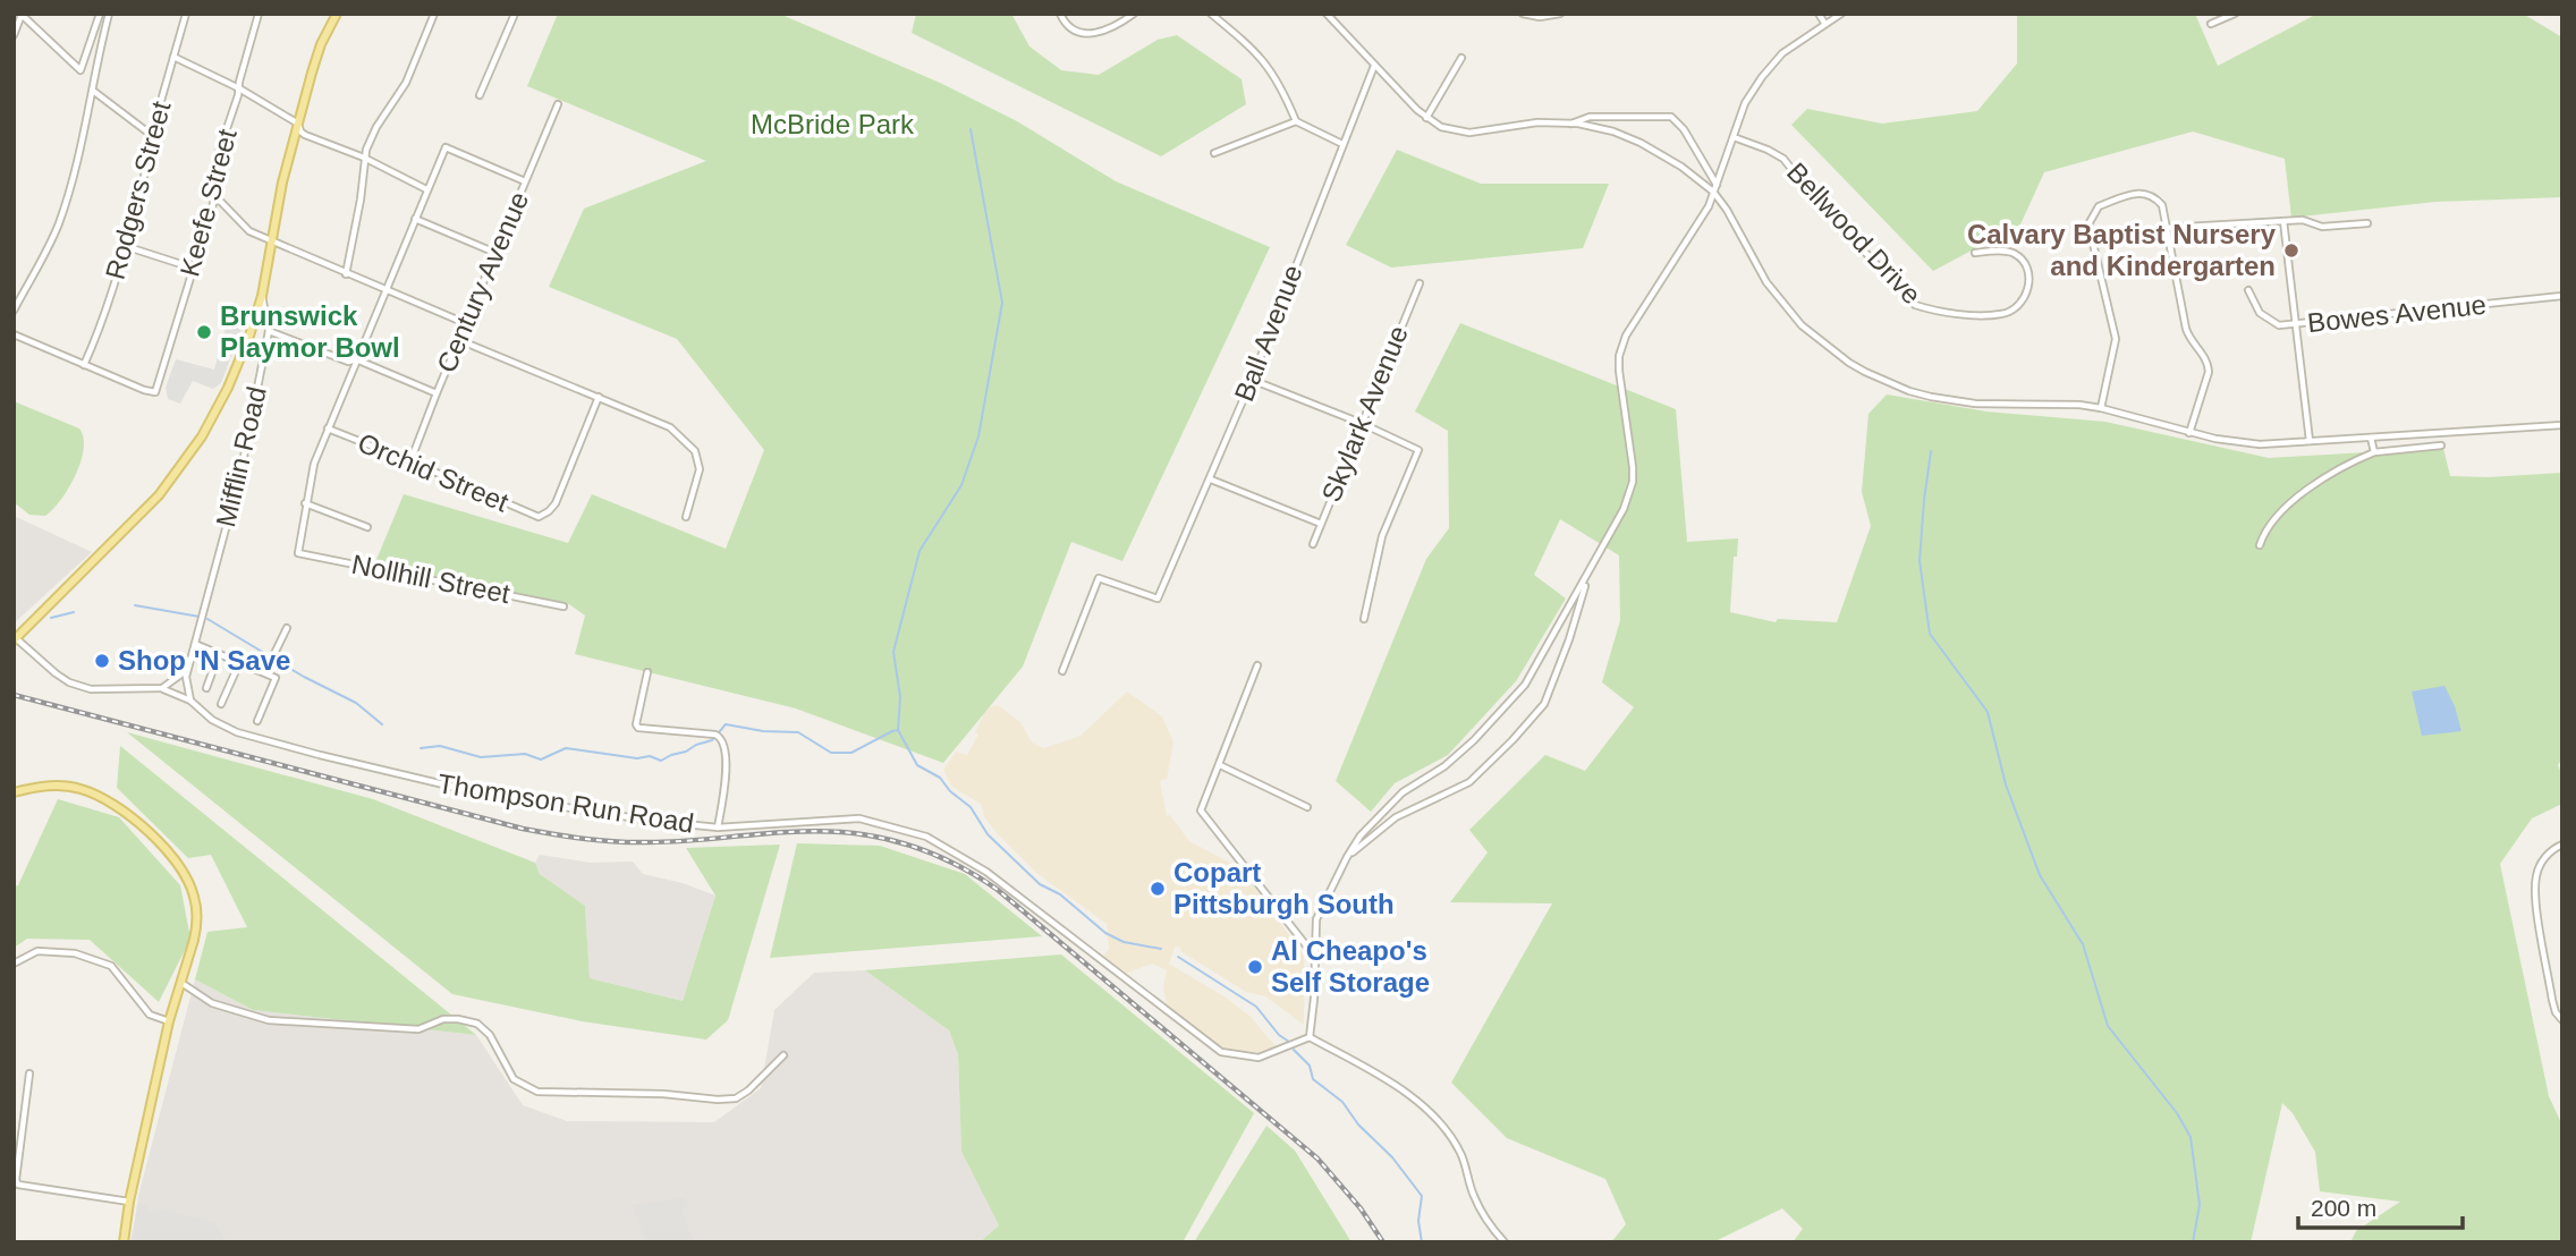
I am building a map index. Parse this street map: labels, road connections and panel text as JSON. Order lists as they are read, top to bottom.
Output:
{
  "streets": {
    "main road": ["Mifflin Road"],
    "street": [
      "Rodgers Street",
      "Keefe Street",
      "Bellwood Drive",
      "Century Avenue",
      "Bowes Avenue",
      "Ball Avenue",
      "Skylark Avenue",
      "Orchid Street",
      "Nollhill Street",
      "Thompson Run Road"
    ]
  },
  "crossings": [
    ["Rodgers Street", "Keefe Street"],
    ["Century Avenue", "Orchid Street"]
  ],
  "parks": ["McBride Park"],
  "places": [
    "Calvary Baptist Nursery and Kindergarten",
    "Brunswick Playmor Bowl",
    "Shop 'N Save",
    "Copart Pittsburgh South",
    "Al Cheapo's Self Storage"
  ],
  "scale_bar": "200 m"
}
